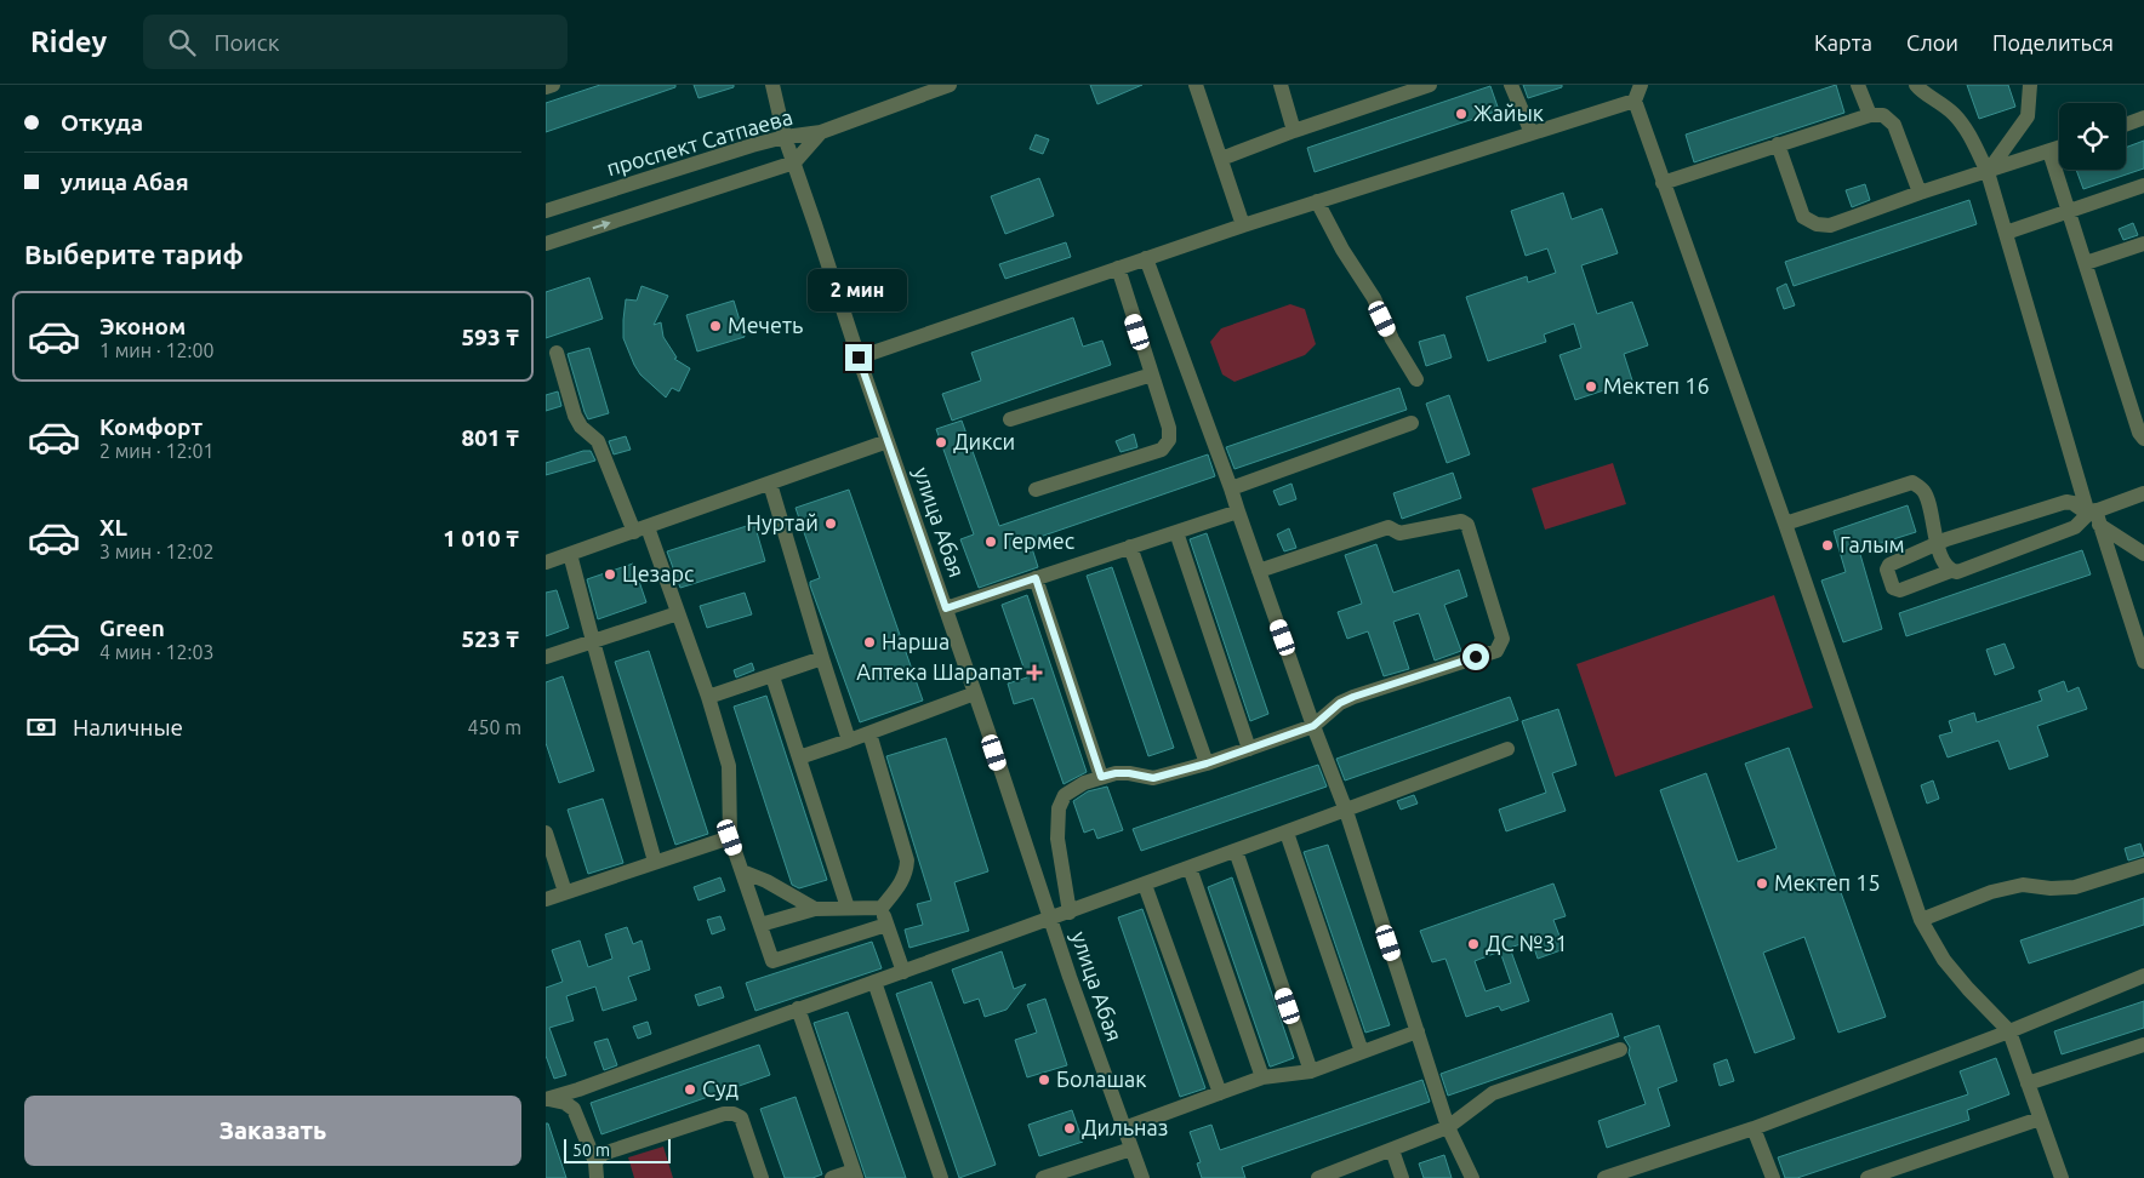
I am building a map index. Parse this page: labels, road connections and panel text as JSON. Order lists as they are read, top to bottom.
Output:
{
  "streets": {
    "street": ["проспект Сатпаева", "улица Абая"]
  },
  "crossings": [
    ["проспект Сатпаева", "улица Абая"]
  ],
  "places": {
    "other": [
      "Жайык",
      "Мечеть",
      "Мектеп 16",
      "Дикси",
      "Нуртай",
      "Гермес",
      "Галым",
      "Цезарс",
      "Нарша",
      "Мектеп 15",
      "ДС №31",
      "Болашак",
      "Суд",
      "Дильназ"
    ],
    "health": ["Аптека Шарапат"]
  },
  "scale_bar": "50 m",
  "page": {
    "header": "Ridey",
    "search": "Поиск",
    "nav": ["Карта", "Слои", "Поделиться"],
    "banner": ["Откуда", "улица Абая"],
    "heading": "Выберите тариф",
    "bubble": "2 мин",
    "list": [
      {
        "name": "Эконом",
        "note": "1 мин · 12:00",
        "value": "593 ₸"
      },
      {
        "name": "Комфорт",
        "note": "2 мин · 12:01",
        "value": "801 ₸"
      },
      {
        "name": "XL",
        "note": "3 мин · 12:02",
        "value": "1 010 ₸"
      },
      {
        "name": "Green",
        "note": "4 мин · 12:03",
        "value": "523 ₸"
      }
    ],
    "pay": ["Наличные", "450 m"],
    "buttons": "Заказать",
    "scale": "50 m"
  }
}
